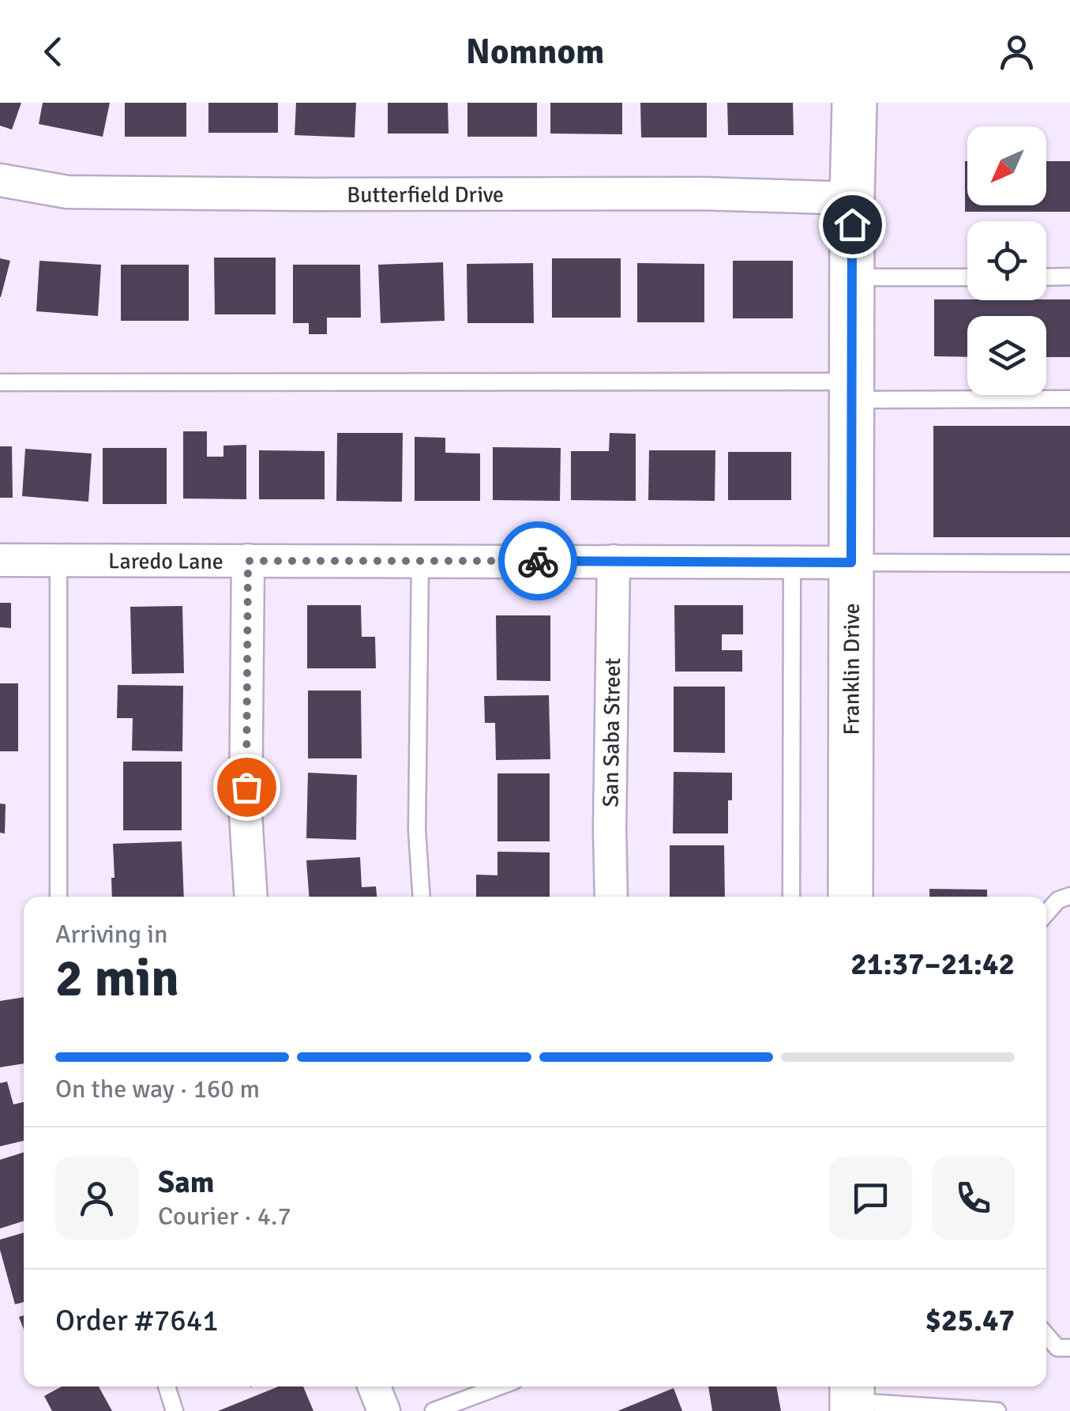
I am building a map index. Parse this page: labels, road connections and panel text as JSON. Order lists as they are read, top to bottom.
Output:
{
  "streets": {
    "street": [
      "Butterfield Drive",
      "Laredo Lane",
      "Franklin Drive",
      "San Saba Street"
    ]
  },
  "crossings": [
    ["Butterfield Drive", "Franklin Drive"],
    ["Laredo Lane", "Franklin Drive"],
    ["Laredo Lane", "San Saba Street"]
  ],
  "north": "bottom left",
  "page": {
    "header": "Nomnom",
    "heading": ["2 min", "Arriving in", "21:37–21:42"],
    "panel": [
      "Sam",
      "Courier · 4.7",
      "Order #7641",
      "$25.47"
    ],
    "bar": "On the way · 160 m"
  }
}
